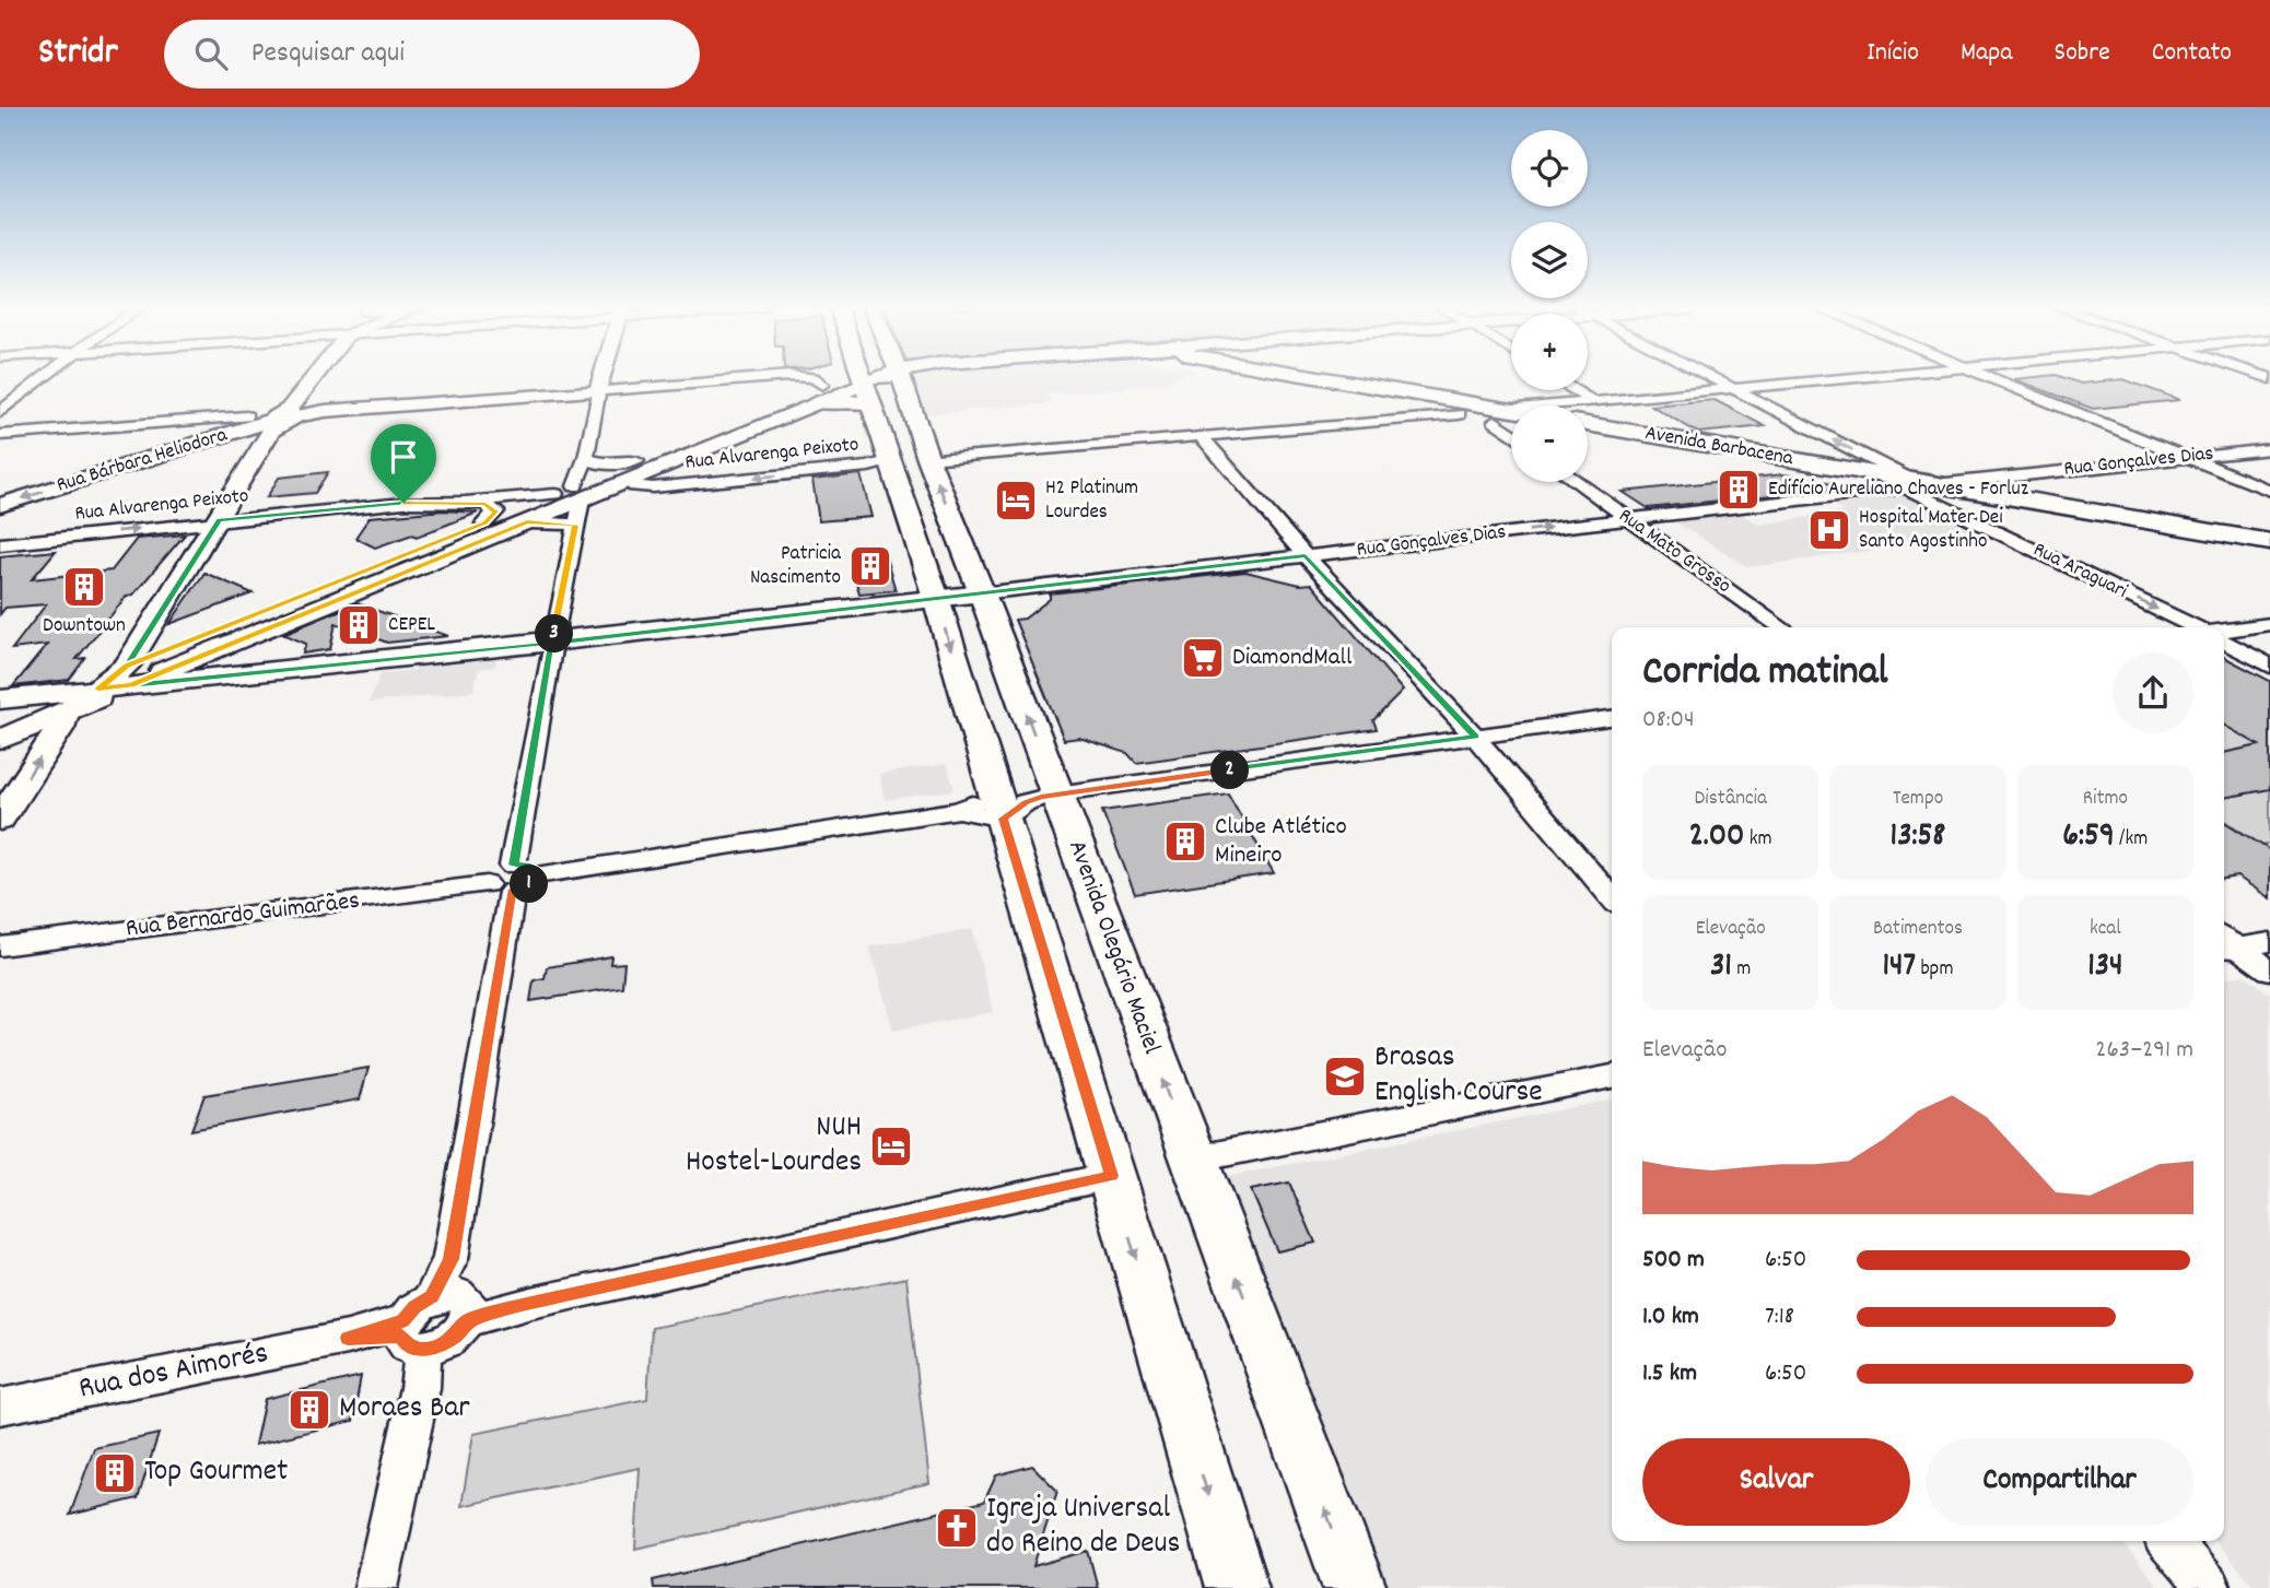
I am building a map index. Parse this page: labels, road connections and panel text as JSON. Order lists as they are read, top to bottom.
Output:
{
  "streets": {
    "main road": ["Avenida Barbacena", "Avenida Olegário Maciel"],
    "street": [
      "Rua Alvarenga Peixoto",
      "Rua Bárbara Heliodora",
      "Rua Gonçalves Dias",
      "Rua Mato Grosso",
      "Rua Araguari",
      "Rua Bernardo Guimarães",
      "Rua dos Aimorés"
    ]
  },
  "crossings": [
    ["Avenida Barbacena", "Rua Gonçalves Dias"],
    ["Avenida Barbacena", "Rua Araguari"],
    ["Rua Gonçalves Dias", "Rua Mato Grosso"],
    ["Rua Gonçalves Dias", "Rua Araguari"],
    ["Rua Gonçalves Dias", "Avenida Olegário Maciel"]
  ],
  "places": {
    "building": [
      "Edifício Aureliano Chaves - Forluz",
      "Patricia Nascimento",
      "Downtown",
      "CEPEL",
      "Clube Atlético Mineiro",
      "Moraes Bar",
      "Top Gourmet"
    ],
    "hotel": ["H2 Platinum Lourdes", "NUH Hostel-Lourdes"],
    "hospital": ["Hospital Mater Dei Santo Agostinho"],
    "supermarket": ["DiamondMall"],
    "school or university": ["Brasas English Course"],
    "church": ["Igreja Universal do Reino de Deus"]
  },
  "page": {
    "header": "Stridr",
    "search": "Pesquisar aqui",
    "nav": [
      "Início",
      "Mapa",
      "Sobre",
      "Contato"
    ],
    "map_buttons": ["+", "−"],
    "pins": ["3", "2", "1"],
    "heading": ["Corrida matinal", "08:04"],
    "stats": [
      ["Distância", "2.00 km"],
      ["Tempo", "13:58"],
      ["Ritmo", "6:59 /km"],
      ["Elevação", "31 m"],
      ["Batimentos", "147 bpm"],
      ["kcal", "134"]
    ],
    "chart": ["Elevação", "263–291 m"],
    "list": [
      {
        "name": "500 m",
        "note": "6:50"
      },
      {
        "name": "1.0 km",
        "note": "7:18"
      },
      {
        "name": "1.5 km",
        "note": "6:50"
      }
    ],
    "buttons": ["Salvar", "Compartilhar"]
  }
}
